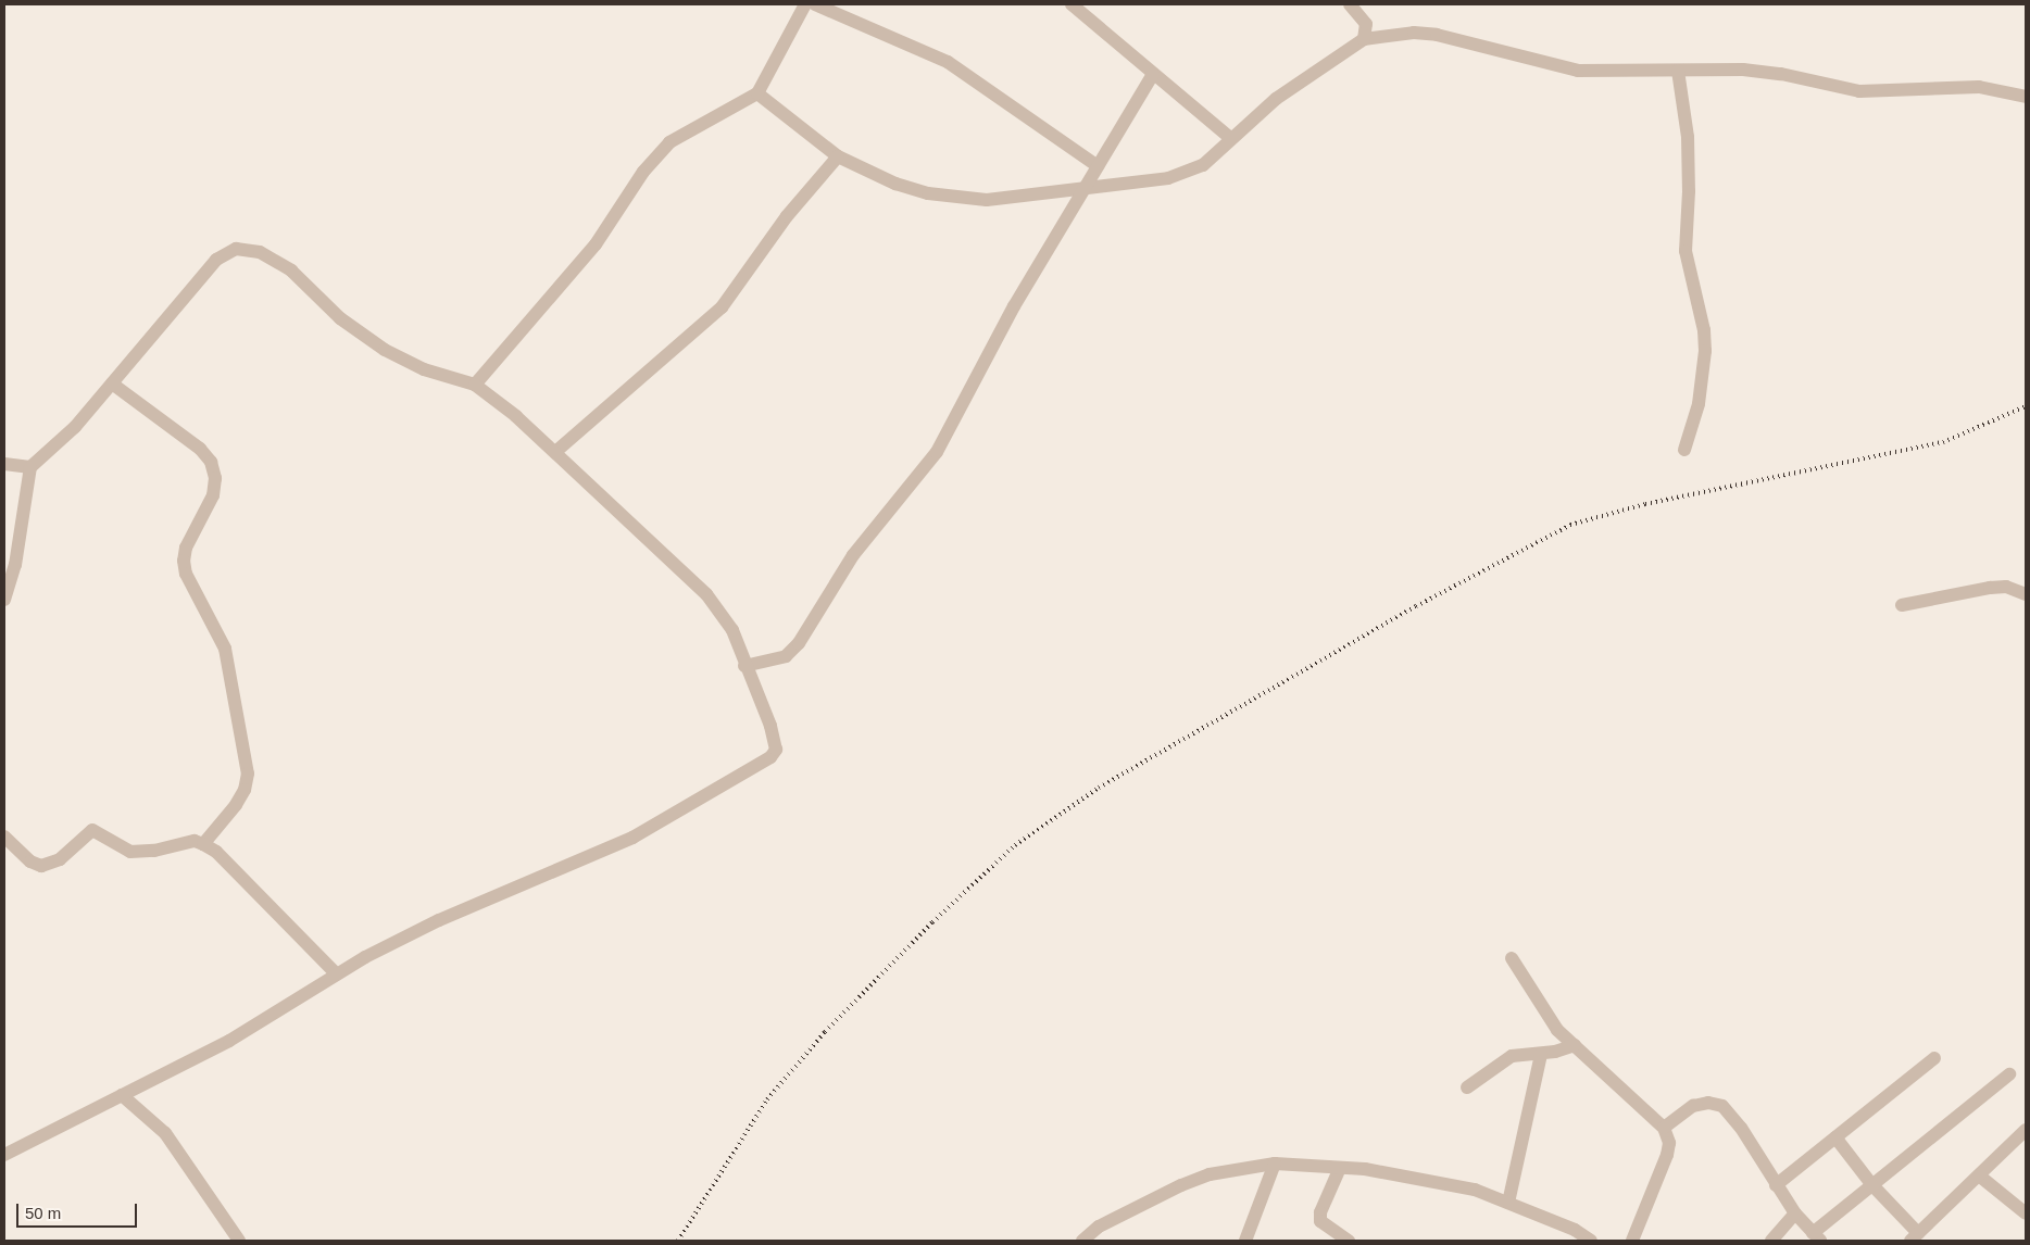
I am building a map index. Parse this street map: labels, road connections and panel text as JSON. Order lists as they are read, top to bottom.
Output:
{
  "scale_bar": "50 m"
}
